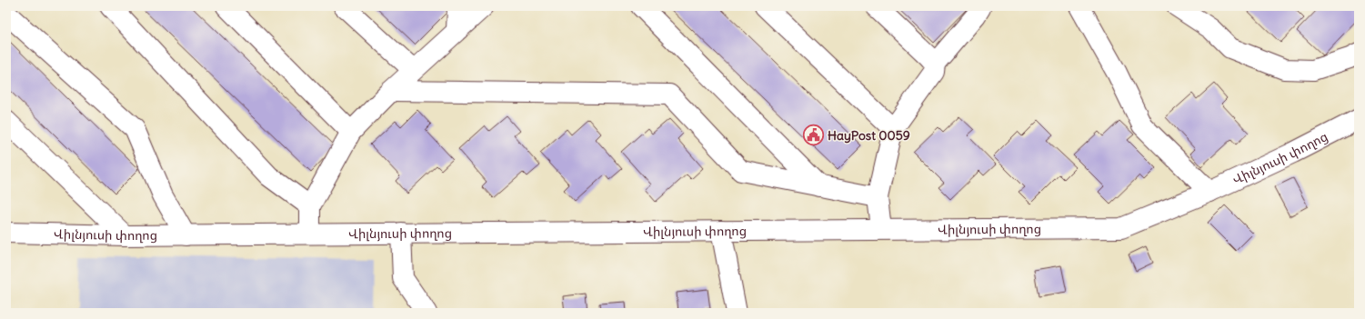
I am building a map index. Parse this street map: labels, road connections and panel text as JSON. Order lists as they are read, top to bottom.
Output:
{
  "streets": {
    "street": ["Վիլնյուսի փողոց"]
  },
  "places": {
    "public building": ["HayPost 0059"]
  }
}
